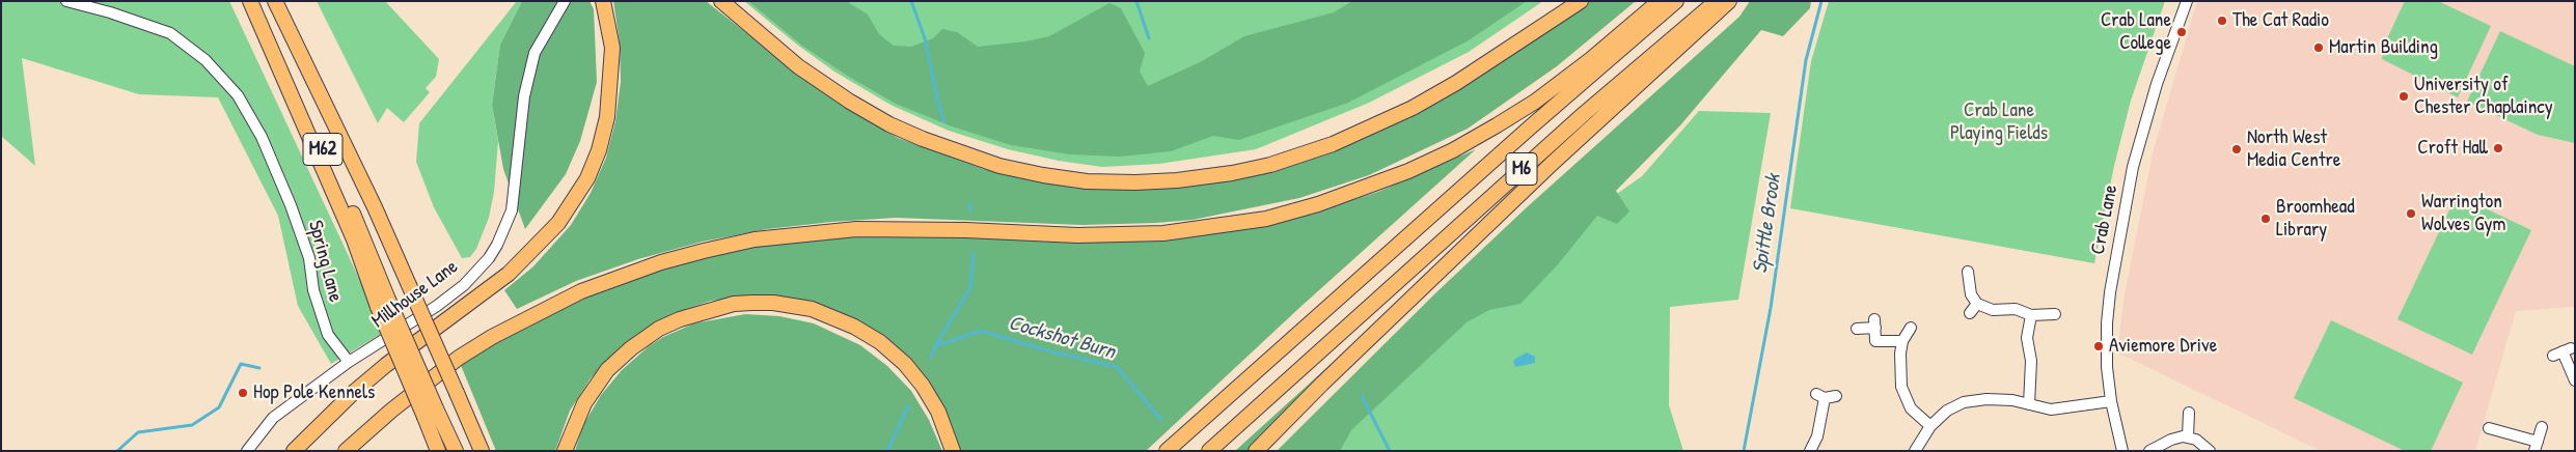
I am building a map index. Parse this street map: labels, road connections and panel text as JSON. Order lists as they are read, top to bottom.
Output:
{
  "streets": {
    "highway": ["M62", "M6"],
    "street": ["Crab Lane", "Spring Lane", "Millhouse Lane"]
  },
  "crossings": [
    ["Spring Lane", "Millhouse Lane"]
  ],
  "water": ["Spittle Brook", "Cockshot Burn"],
  "parks": ["Crab Lane Playing Fields"],
  "places": [
    "The Cat Radio",
    "Crab Lane College",
    "Martin Building",
    "University of Chester Chaplaincy",
    "Croft Hall",
    "North West Media Centre",
    "Warrington Wolves Gym",
    "Broomhead Library",
    "Aviemore Drive",
    "Hop Pole Kennels"
  ]
}
